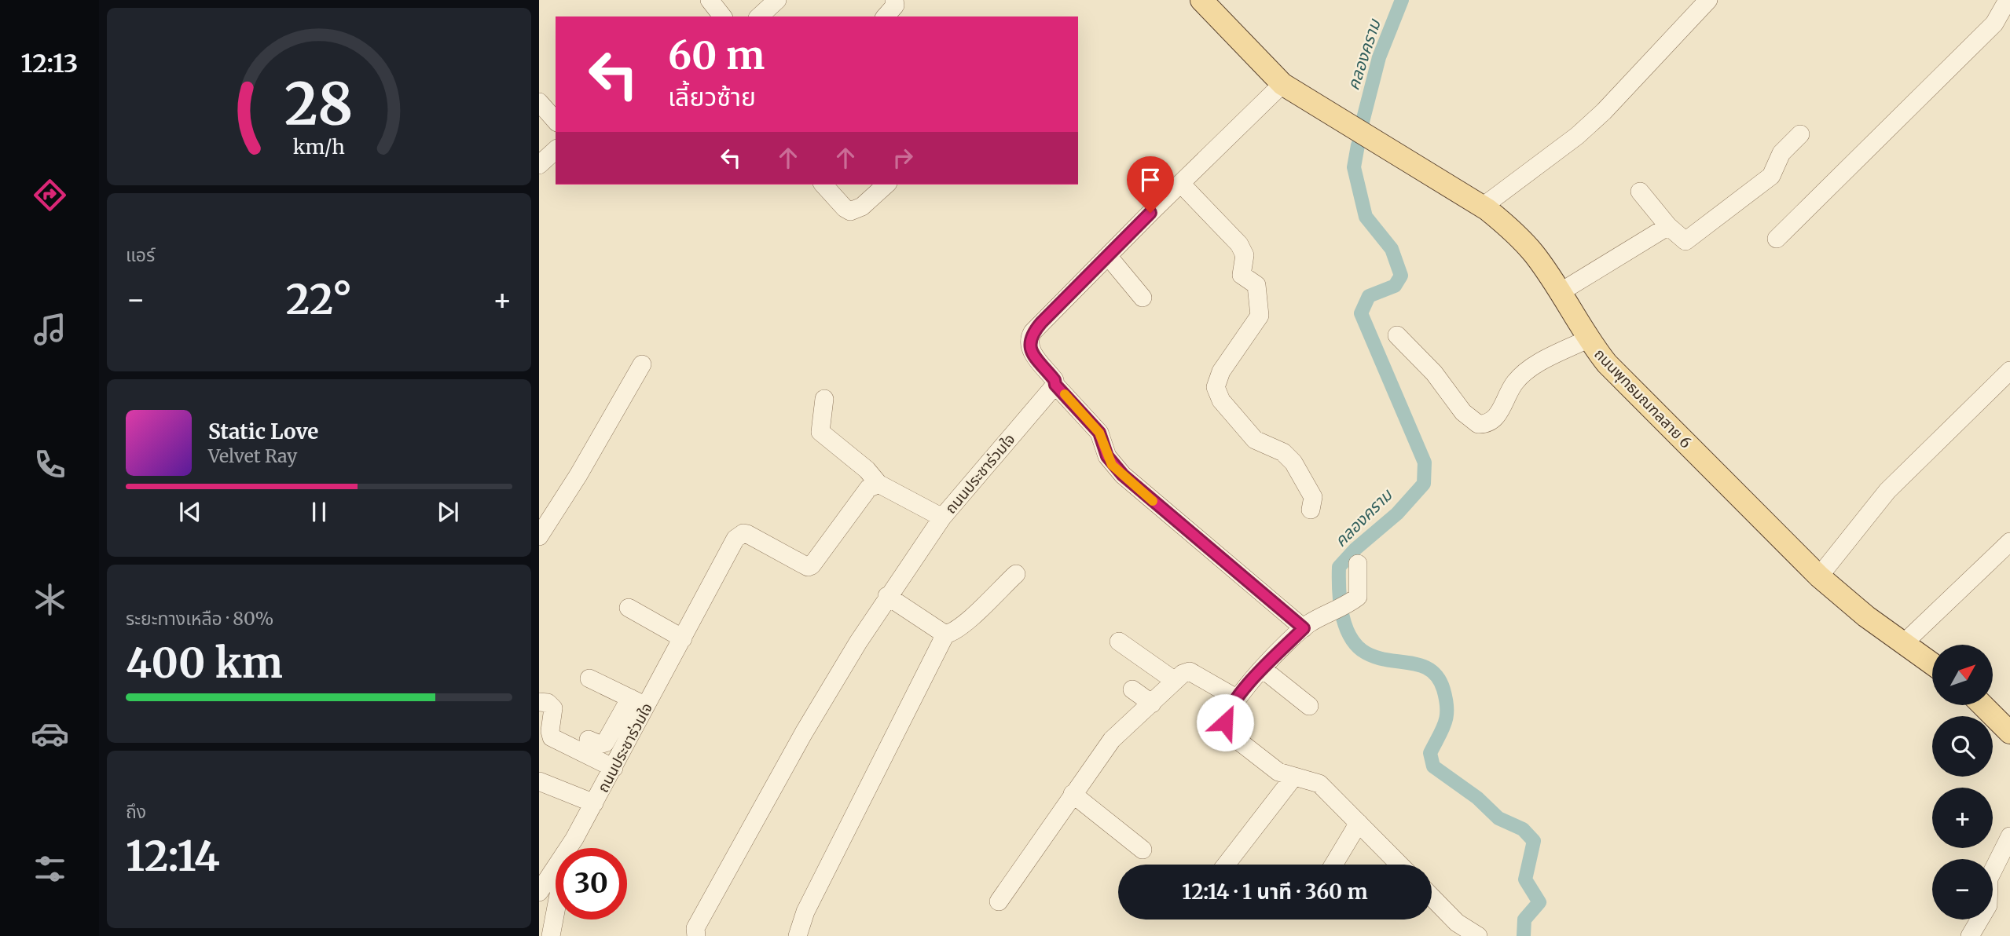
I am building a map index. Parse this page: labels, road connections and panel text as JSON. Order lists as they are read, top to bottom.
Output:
{
  "streets": {
    "main road": ["ถนนพุทธมณฑลสาย 6"],
    "street": ["ถนนประชาร่วมใจ"]
  },
  "water": ["คลองคราม"],
  "north": "top right",
  "page": {
    "tabs": "12:13",
    "turn": ["60 m", "เลี้ยวซ้าย"],
    "tile": [
      "แอร์",
      ["ระยะทางเหลือ · 80%", "400 km"],
      ["ถึง", "12:14"]
    ],
    "heat": ["−", "22°", "+"],
    "song": ["Static Love", "Velvet Ray"],
    "map_buttons": ["+", "−"],
    "limit": "30",
    "trip": "12:14 · 1 นาที · 360 m",
    "gauge": ["28", "km/h"]
  }
}
